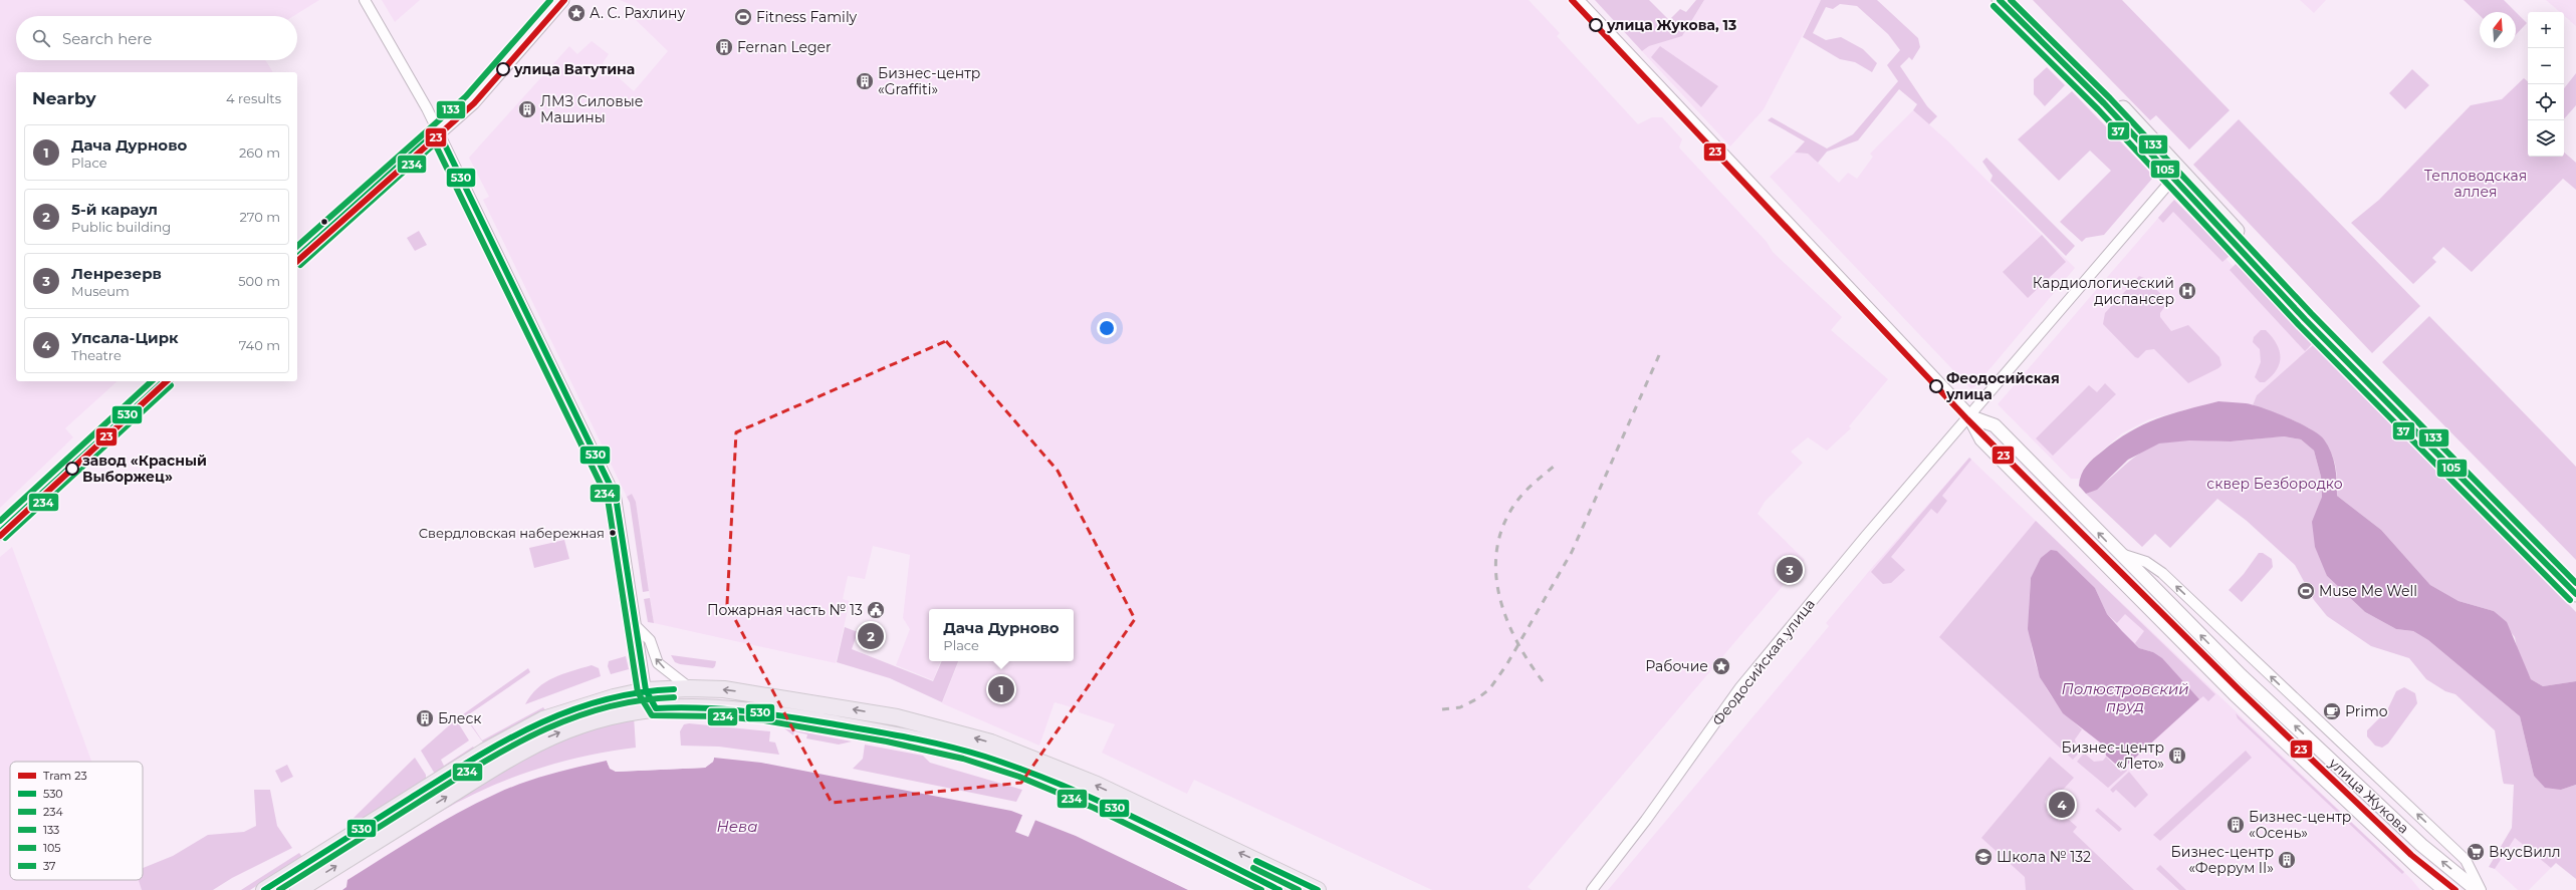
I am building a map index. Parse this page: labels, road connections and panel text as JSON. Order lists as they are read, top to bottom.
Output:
{
  "streets": {
    "street": ["Феодосийская улица", "улица Жукова"]
  },
  "crossings": [
    ["Феодосийская улица", "улица Жукова"]
  ],
  "water": ["Полюстровский пруд", "Нева"],
  "parks": ["Тепловодская аллея", "сквер Безбородко"],
  "places": {
    "place": ["А. С. Рахлину", "Рабочие"],
    "sports": ["Fitness Family", "Muse Me Well"],
    "other": [
      "улица Жукова, 13",
      "улица Ватутина",
      "Феодосийская улица",
      "завод «Красный Выборжец»",
      "Свердловская набережная"
    ],
    "building": [
      "Fernan Leger",
      "Бизнес-центр «Graffiti»",
      "ЛМЗ Силовые Машины",
      "Блеск",
      "Бизнес-центр «Лето»",
      "Бизнес-центр «Осень»",
      "Бизнес-центр «Феррум II»"
    ],
    "hospital": ["Кардиологический диспансер"],
    "public building": ["Пожарная часть № 13"],
    "cafe": ["Primo"],
    "supermarket": ["ВкусВилл"],
    "school or university": ["Школа № 132"]
  },
  "lines": [
    "tram line 23",
    "transit line 133",
    "transit line 105",
    "transit line 37",
    "transit line 530",
    "transit line 234"
  ],
  "legend": [
    "Tram 23",
    "530",
    "234",
    "133",
    "105",
    "37"
  ],
  "north": "top",
  "page": {
    "map_buttons": ["+", "−"],
    "search": "Search here",
    "heading": ["Nearby", "4 results"],
    "list": [
      {
        "mark": "1",
        "name": "Дача Дурново",
        "note": "Place",
        "value": "260 m"
      },
      {
        "mark": "2",
        "name": "5-й караул",
        "note": "Public building",
        "value": "270 m"
      },
      {
        "mark": "3",
        "name": "Ленрезерв",
        "note": "Museum",
        "value": "500 m"
      },
      {
        "mark": "4",
        "name": "Упсала-Цирк",
        "note": "Theatre",
        "value": "740 m"
      }
    ],
    "pins": [
      "3",
      "2",
      "1",
      "4"
    ],
    "popup": ["Дача Дурново", "Place"]
  }
}
